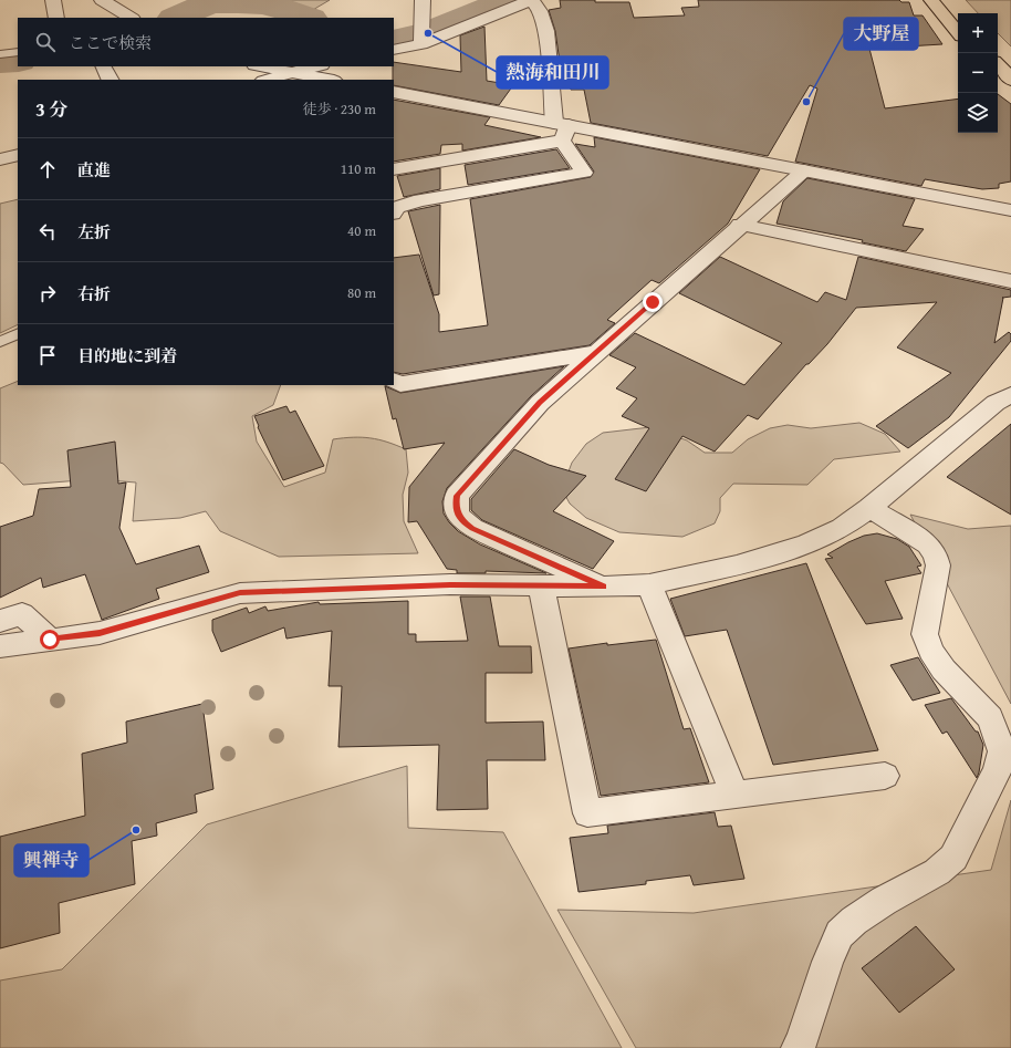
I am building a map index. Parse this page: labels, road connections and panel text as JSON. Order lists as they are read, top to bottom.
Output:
{
  "places": ["熱海和田川", "大野屋", "興禅寺"],
  "page": {
    "map_buttons": ["+", "−"],
    "search": "ここで検索",
    "heading": ["3 分", "徒歩 · 230 m"],
    "list": [
      ["直進", "110 m"],
      ["左折", "40 m"],
      ["右折", "80 m"],
      "目的地に到着"
    ]
  }
}
